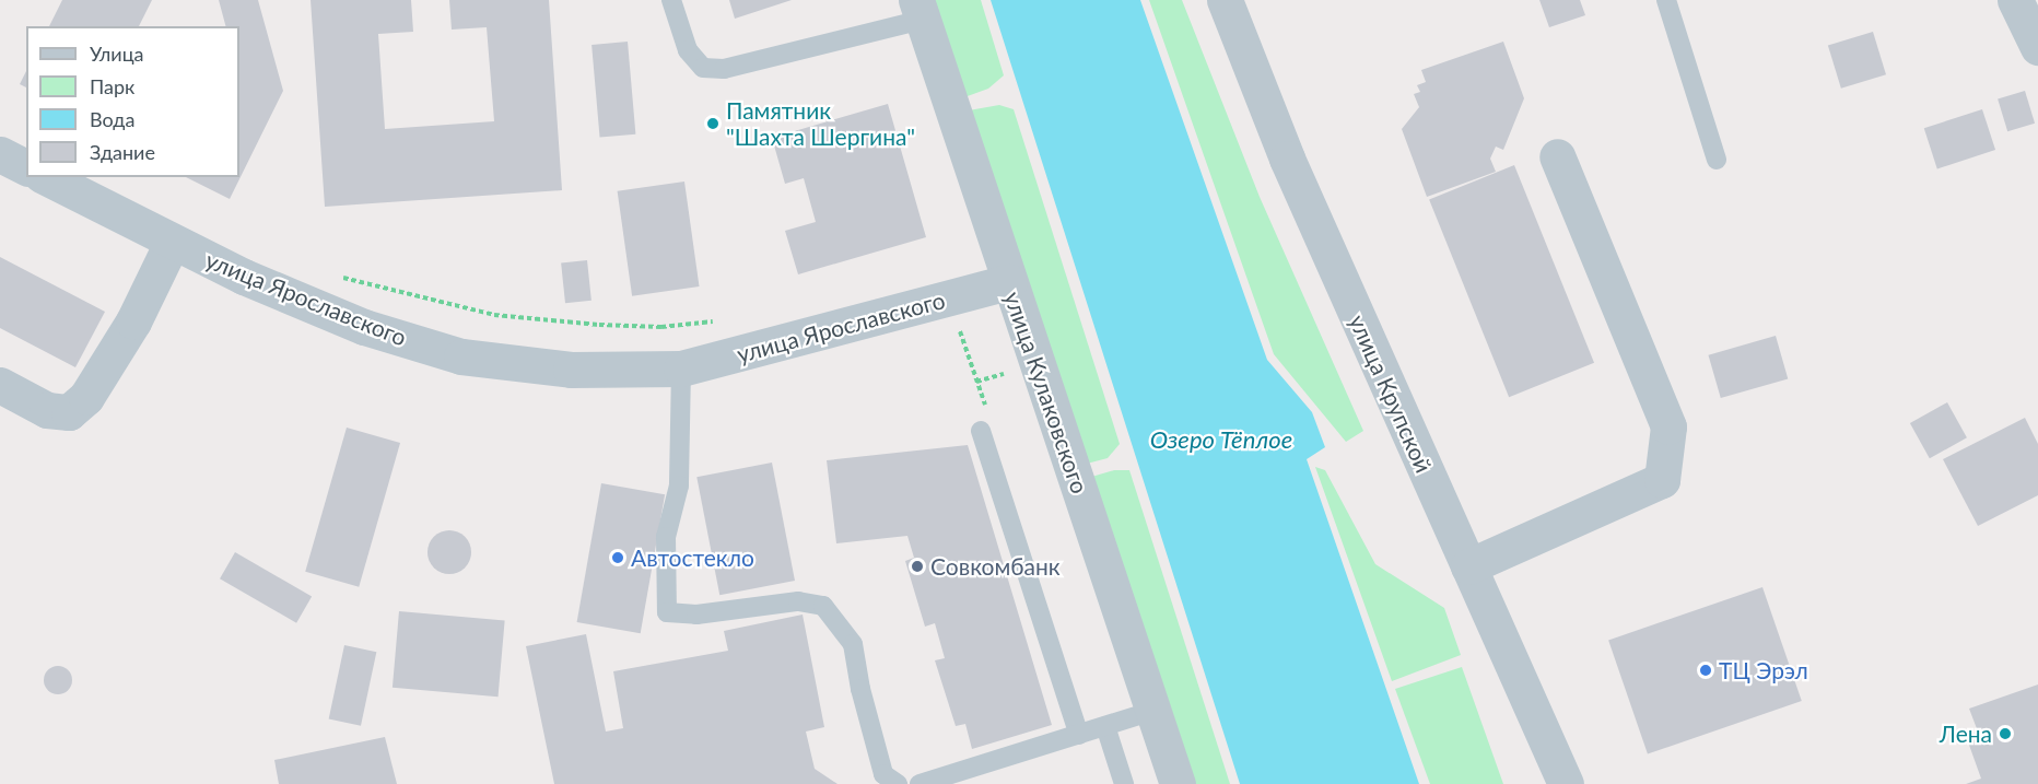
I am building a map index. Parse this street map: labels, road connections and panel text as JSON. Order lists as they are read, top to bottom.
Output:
{
  "streets": {
    "street": ["улица Ярославского", "улица Кулаковского", "улица Крупской"]
  },
  "crossings": [
    ["улица Ярославского", "улица Кулаковского"]
  ],
  "water": ["Озеро Тёплое"],
  "places": [
    "Памятник \"Шахта Шергина\"",
    "Автостекло",
    "Совкомбанк",
    "ТЦ Эрэл",
    "Лена"
  ],
  "legend": [
    "Улица",
    "Парк",
    "Вода",
    "Здание"
  ]
}
